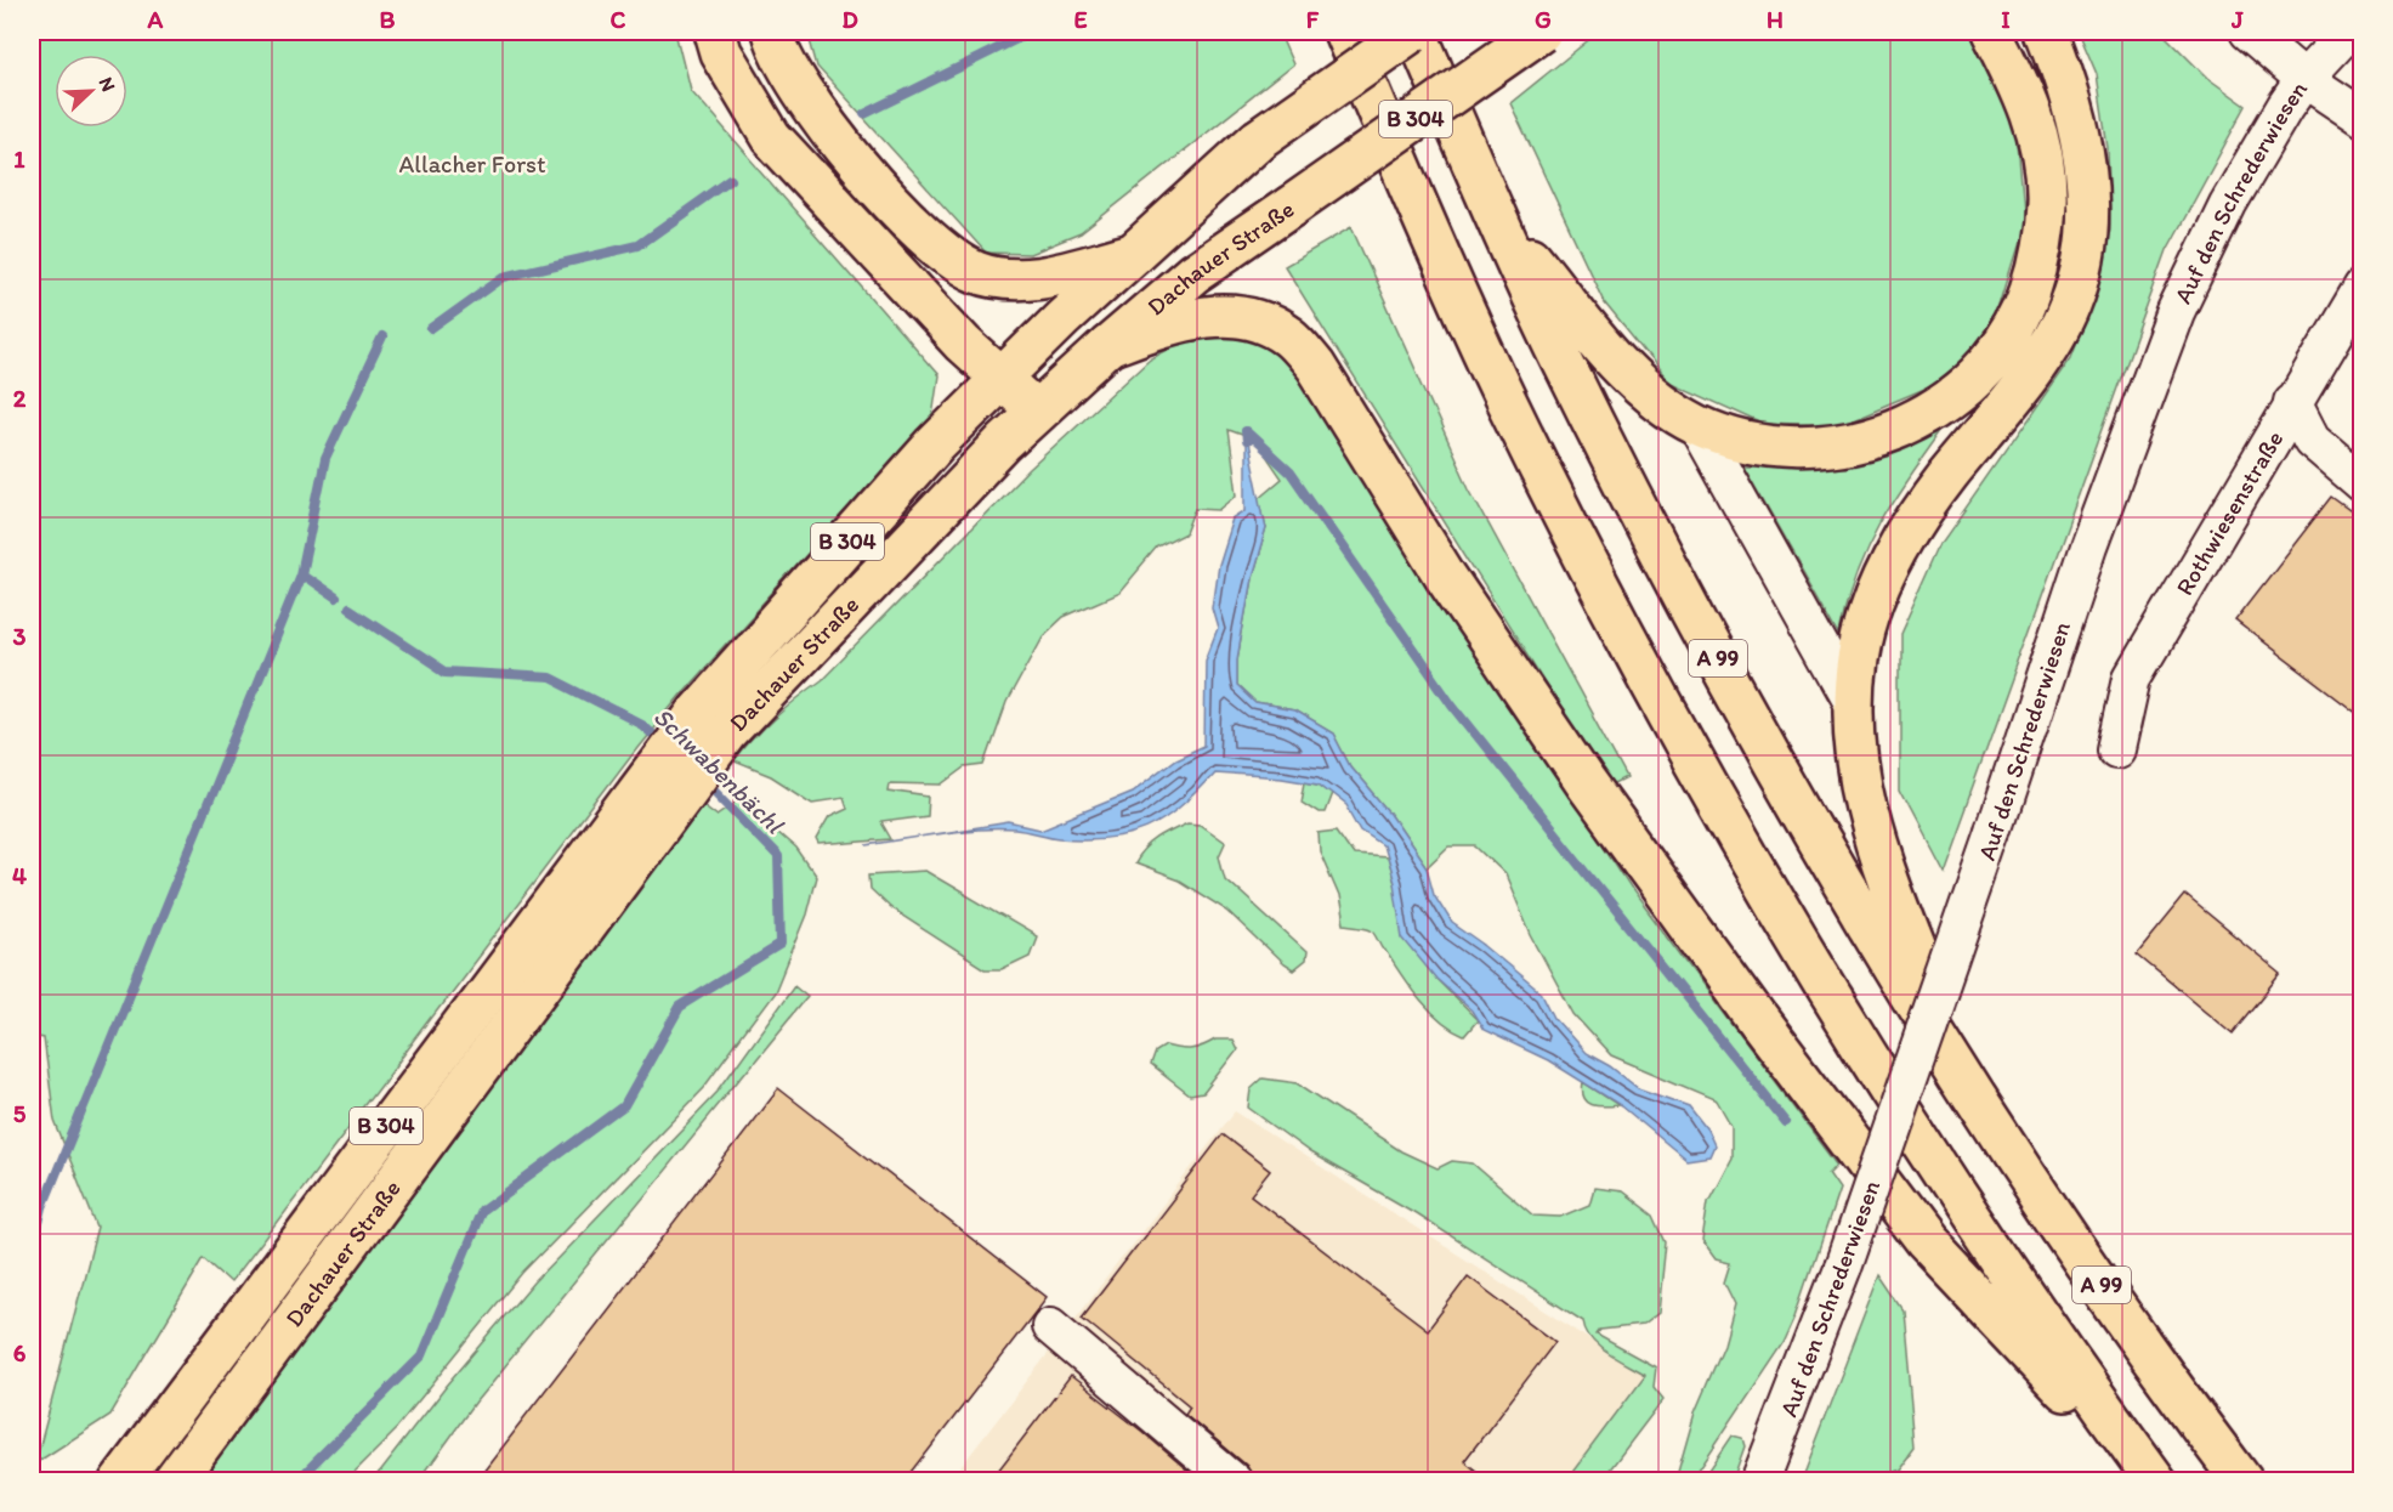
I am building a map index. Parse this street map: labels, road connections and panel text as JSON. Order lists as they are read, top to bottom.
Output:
{
  "streets": {
    "main road": ["B 304", "Dachauer Straße", "A 99"],
    "street": ["Auf den Schrederwiesen", "Rothwiesenstraße"]
  },
  "crossings": [
    ["Dachauer Straße", "A 99"]
  ],
  "water": ["Schwabenbächl"],
  "parks": ["Allacher Forst"],
  "north": "top right",
  "grid": {
    "columns": [
      "A",
      "B",
      "C",
      "D",
      "E",
      "F",
      "G",
      "H",
      "I",
      "J"
    ],
    "rows": [
      "1",
      "2",
      "3",
      "4",
      "5",
      "6"
    ]
  }
}
